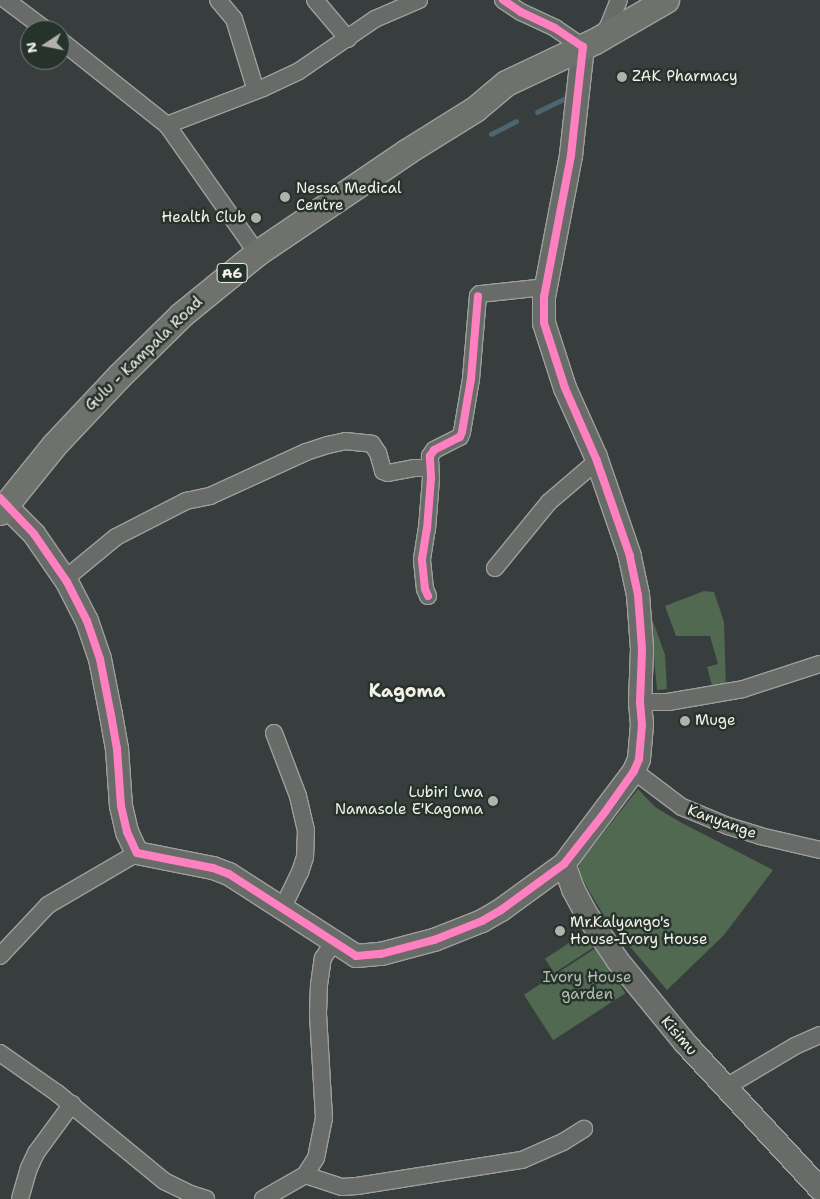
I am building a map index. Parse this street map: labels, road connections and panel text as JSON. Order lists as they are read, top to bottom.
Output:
{
  "streets": {
    "main road": ["A6", "Gulu - Kampala Road"],
    "street": ["Kanyange", "Kisimu"]
  },
  "districts": ["Kagoma"],
  "parks": ["Ivory House garden"],
  "places": [
    "ZAK Pharmacy",
    "Nessa Medical Centre",
    "Health Club",
    "Muge",
    "Lubiri Lwa Namasole E'Kagoma",
    "Mr.Kalyango's House-Ivory House"
  ],
  "north": "left"
}
